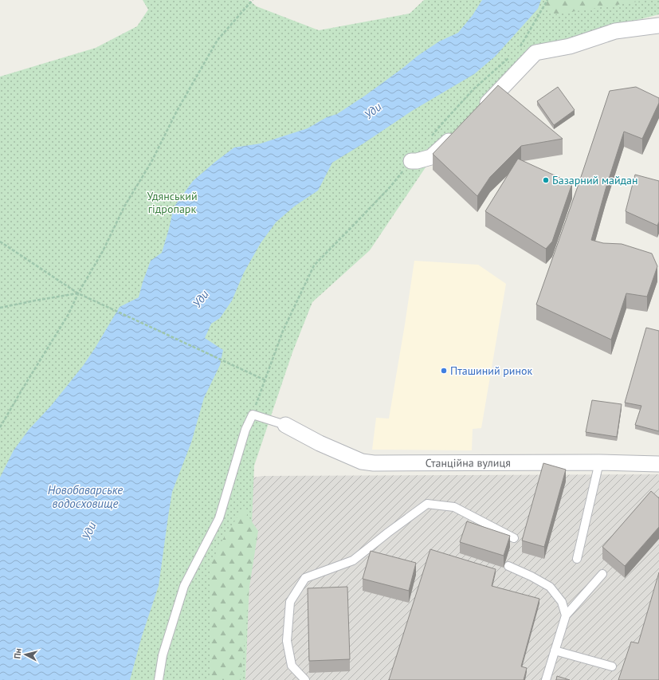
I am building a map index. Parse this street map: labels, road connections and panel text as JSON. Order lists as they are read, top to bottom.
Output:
{
  "streets": {
    "street": ["Станційна вулиця"]
  },
  "water": ["Уди", "Новобаварське водосховище"],
  "parks": ["Удянський гідропарк"],
  "places": ["Базарний майдан", "Пташиний ринок"],
  "north": "left"
}
